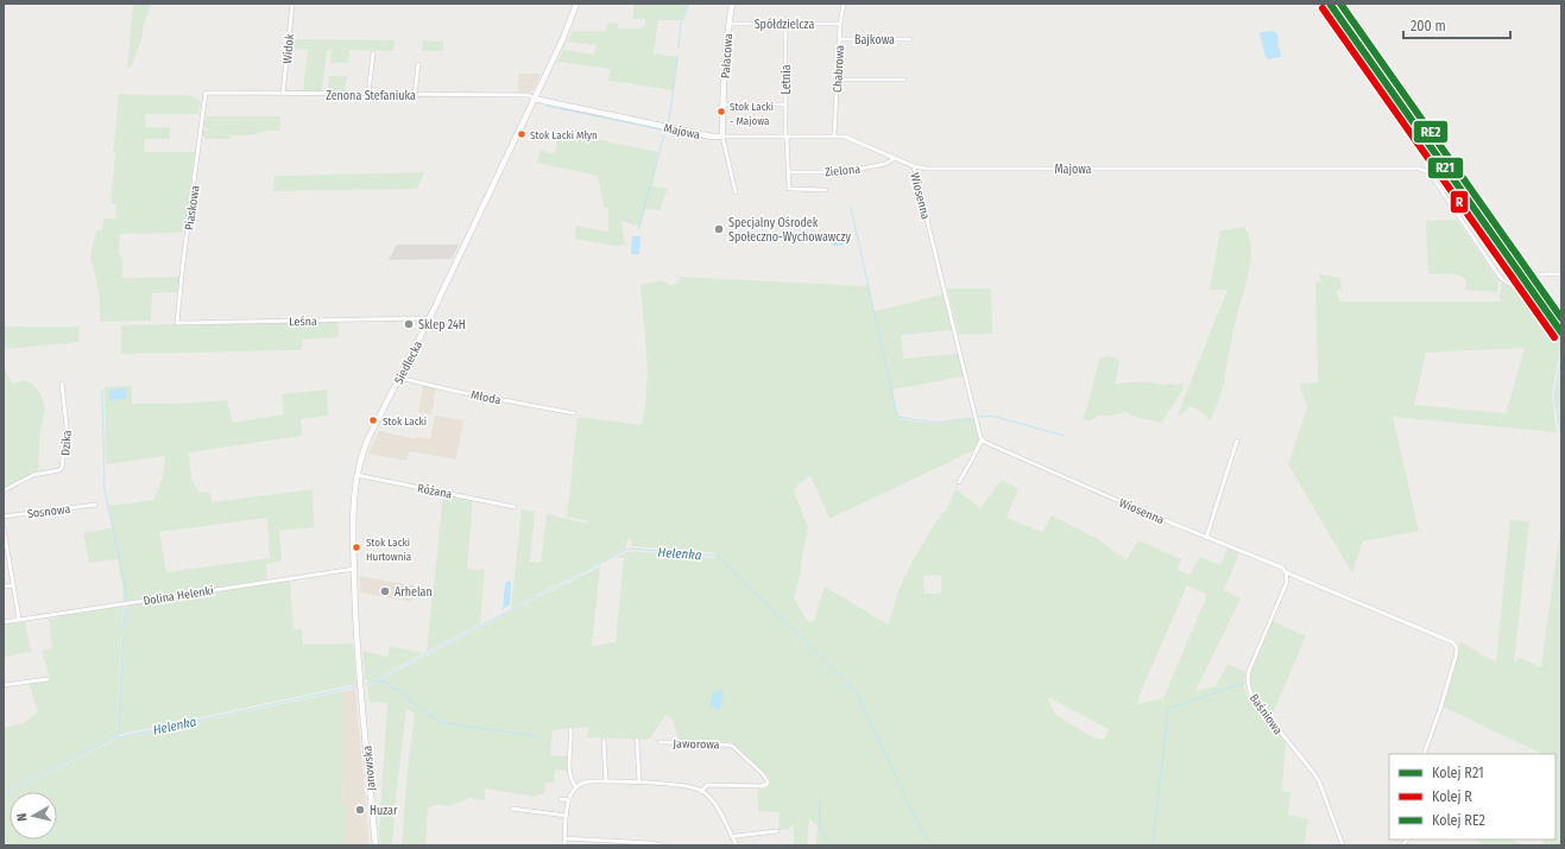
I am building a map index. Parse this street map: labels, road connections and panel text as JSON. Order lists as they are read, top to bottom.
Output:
{
  "streets": {
    "main road": [
      "Pałacowa",
      "Majowa",
      "Siedlecka",
      "Janowska"
    ],
    "street": [
      "Spółdzielcza",
      "Bajkowa",
      "Widok",
      "Chabrowa",
      "Letnia",
      "Zenona Stefaniuka",
      "Zielona",
      "Wiosenna",
      "Piaskowa",
      "Leśna",
      "Młoda",
      "Dzika",
      "Różana",
      "Sosnowa",
      "Dolina Helenki",
      "Baśniowa",
      "Jaworowa"
    ]
  },
  "crossings": [
    ["Spółdzielcza", "Pałacowa"],
    ["Spółdzielcza", "Chabrowa"],
    ["Spółdzielcza", "Letnia"],
    ["Bajkowa", "Chabrowa"],
    ["Widok", "Zenona Stefaniuka"],
    ["Pałacowa", "Majowa"],
    ["Chabrowa", "Majowa"],
    ["Letnia", "Majowa"],
    ["Letnia", "Zielona"],
    ["Zenona Stefaniuka", "Majowa"],
    ["Zenona Stefaniuka", "Piaskowa"],
    ["Zenona Stefaniuka", "Siedlecka"],
    ["Majowa", "Zielona"],
    ["Majowa", "Wiosenna"],
    ["Majowa", "Siedlecka"],
    ["Wiosenna", "Baśniowa"],
    ["Piaskowa", "Leśna"],
    ["Leśna", "Siedlecka"],
    ["Siedlecka", "Młoda"],
    ["Siedlecka", "Różana"],
    ["Siedlecka", "Dolina Helenki"],
    ["Siedlecka", "Janowska"]
  ],
  "water": ["Helenka"],
  "places": [
    "Stok Lacki - Majowa",
    "Stok Lacki Młyn",
    "Specjalny Ośrodek Społeczno-Wychowawczy",
    "Sklep 24H",
    "Stok Lacki",
    "Stok Lacki Hurtownia",
    "Arhelan",
    "Huzar"
  ],
  "lines": ["rail line R21", "rail line RE2", "rail line R"],
  "legend": ["Kolej R21", "Kolej R", "Kolej RE2"],
  "scale_bar": "200 m",
  "north": "left"
}
